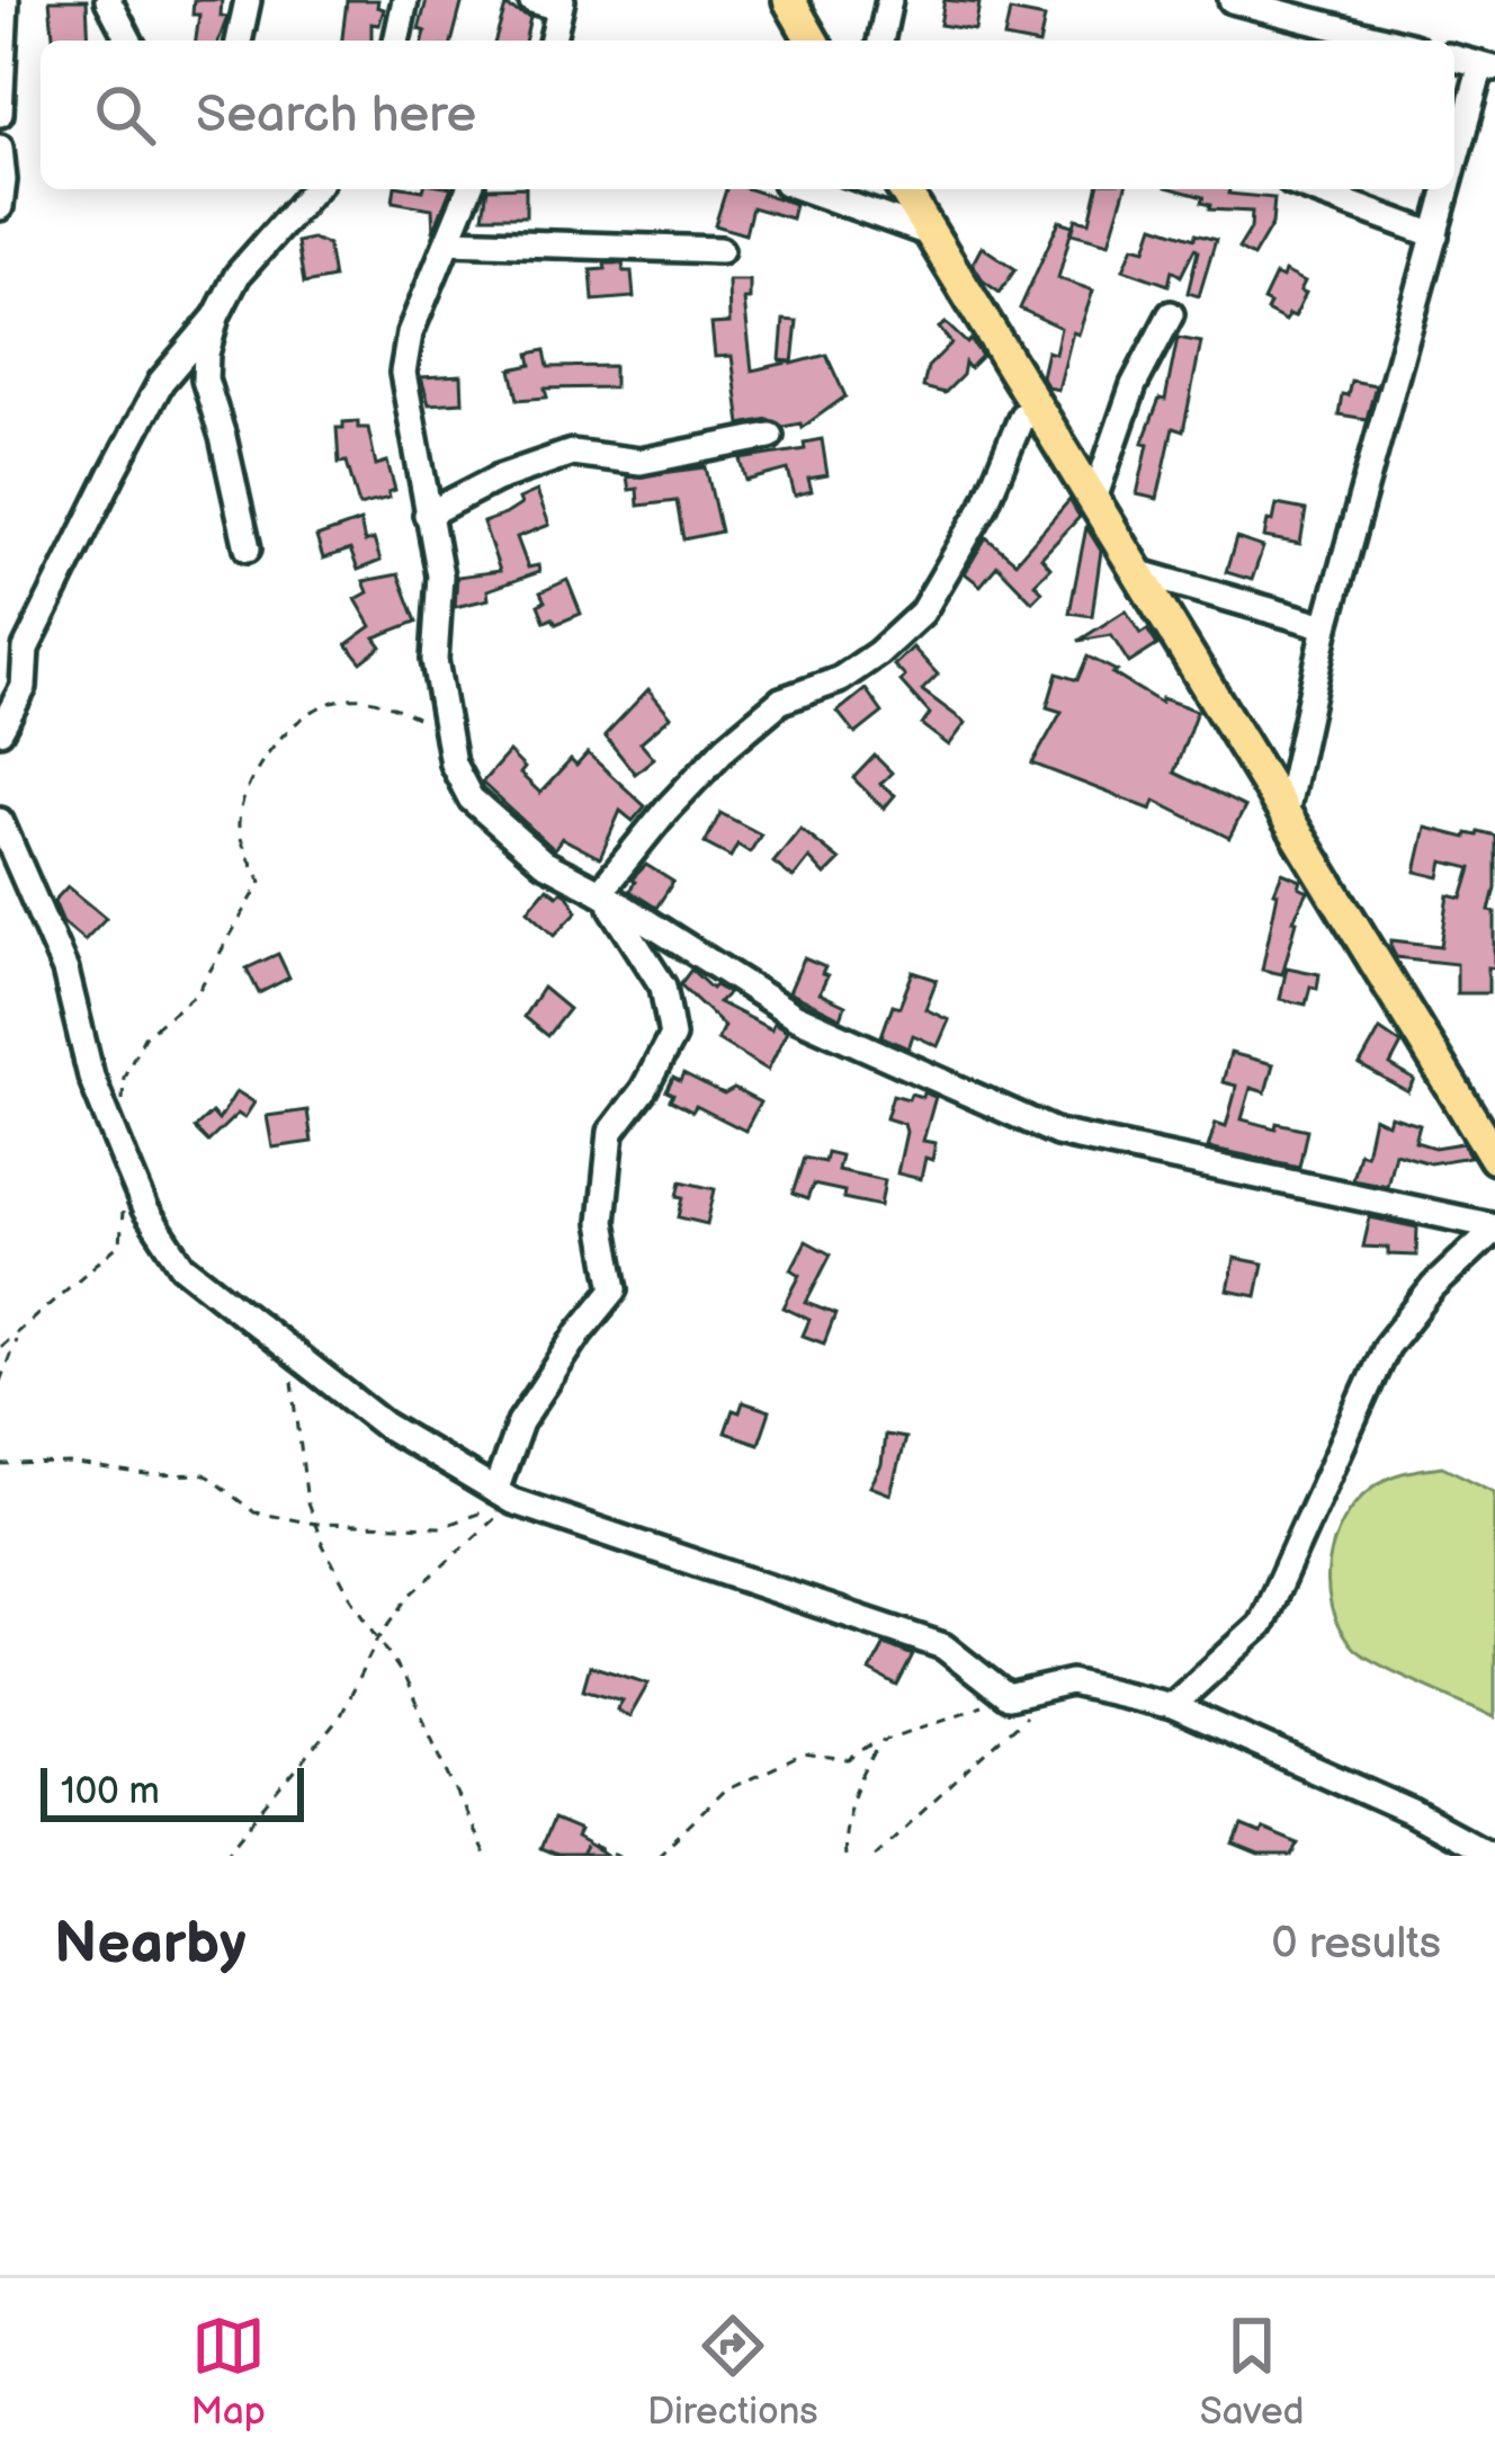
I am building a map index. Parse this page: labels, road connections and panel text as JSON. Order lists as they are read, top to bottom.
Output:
{
  "scale_bar": "100 m",
  "page": {
    "search": "Search here",
    "scale": "100 m",
    "heading": ["Nearby", "0 results"],
    "nav": ["Map", "Directions", "Saved"]
  }
}
